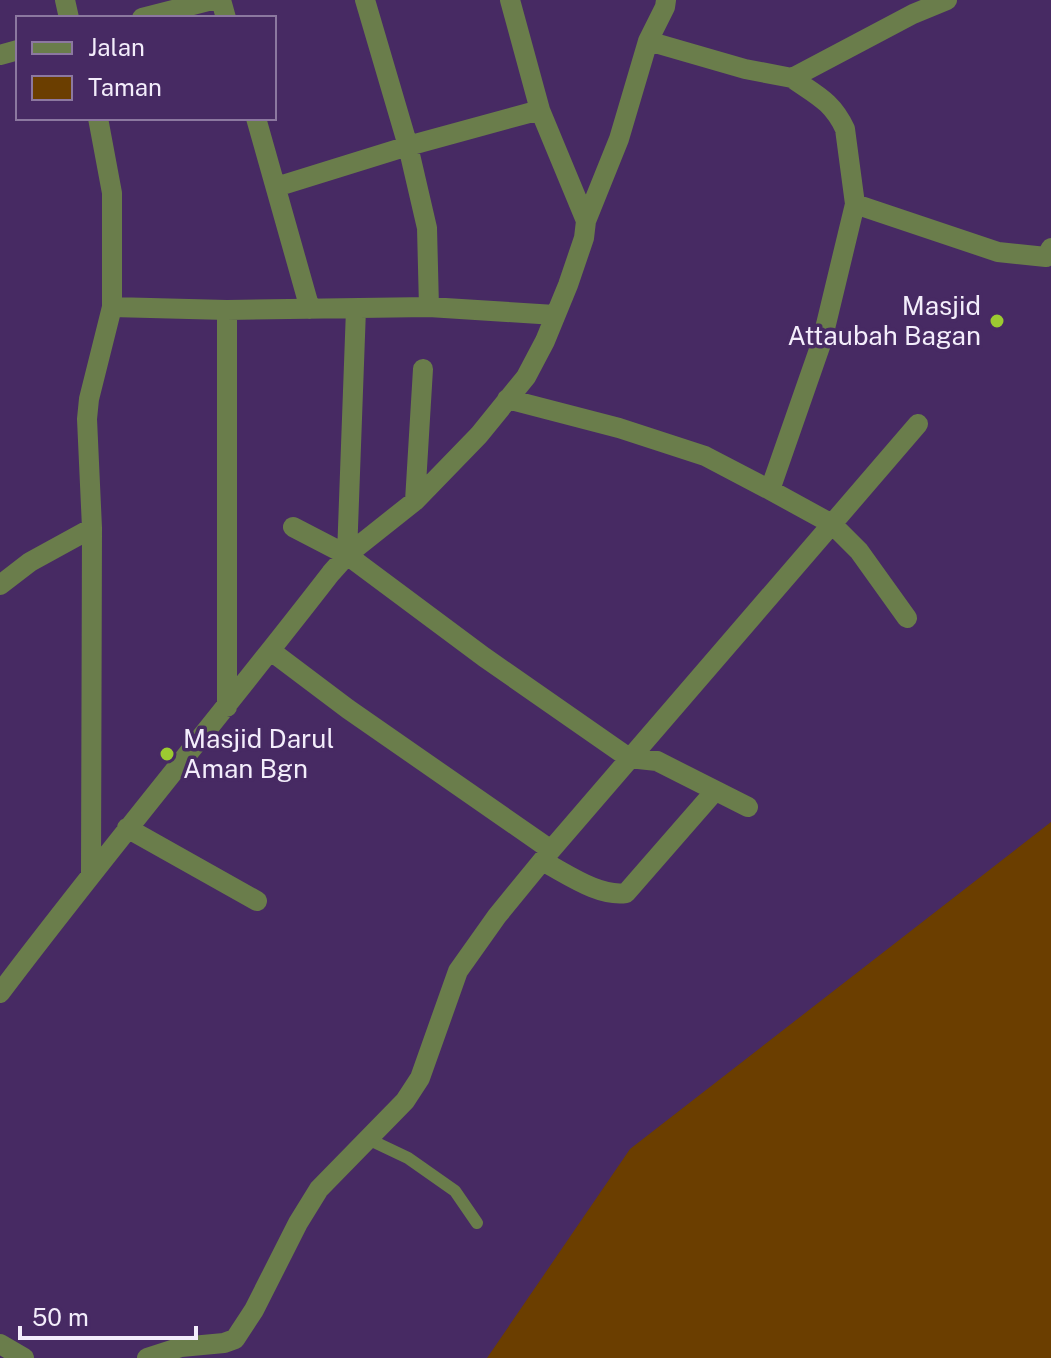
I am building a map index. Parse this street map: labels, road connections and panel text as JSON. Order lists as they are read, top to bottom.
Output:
{
  "places": ["Masjid Attaubah Bagan", "Masjid Darul Aman Bgn"],
  "legend": ["Jalan", "Taman"],
  "scale_bar": "50 m"
}
